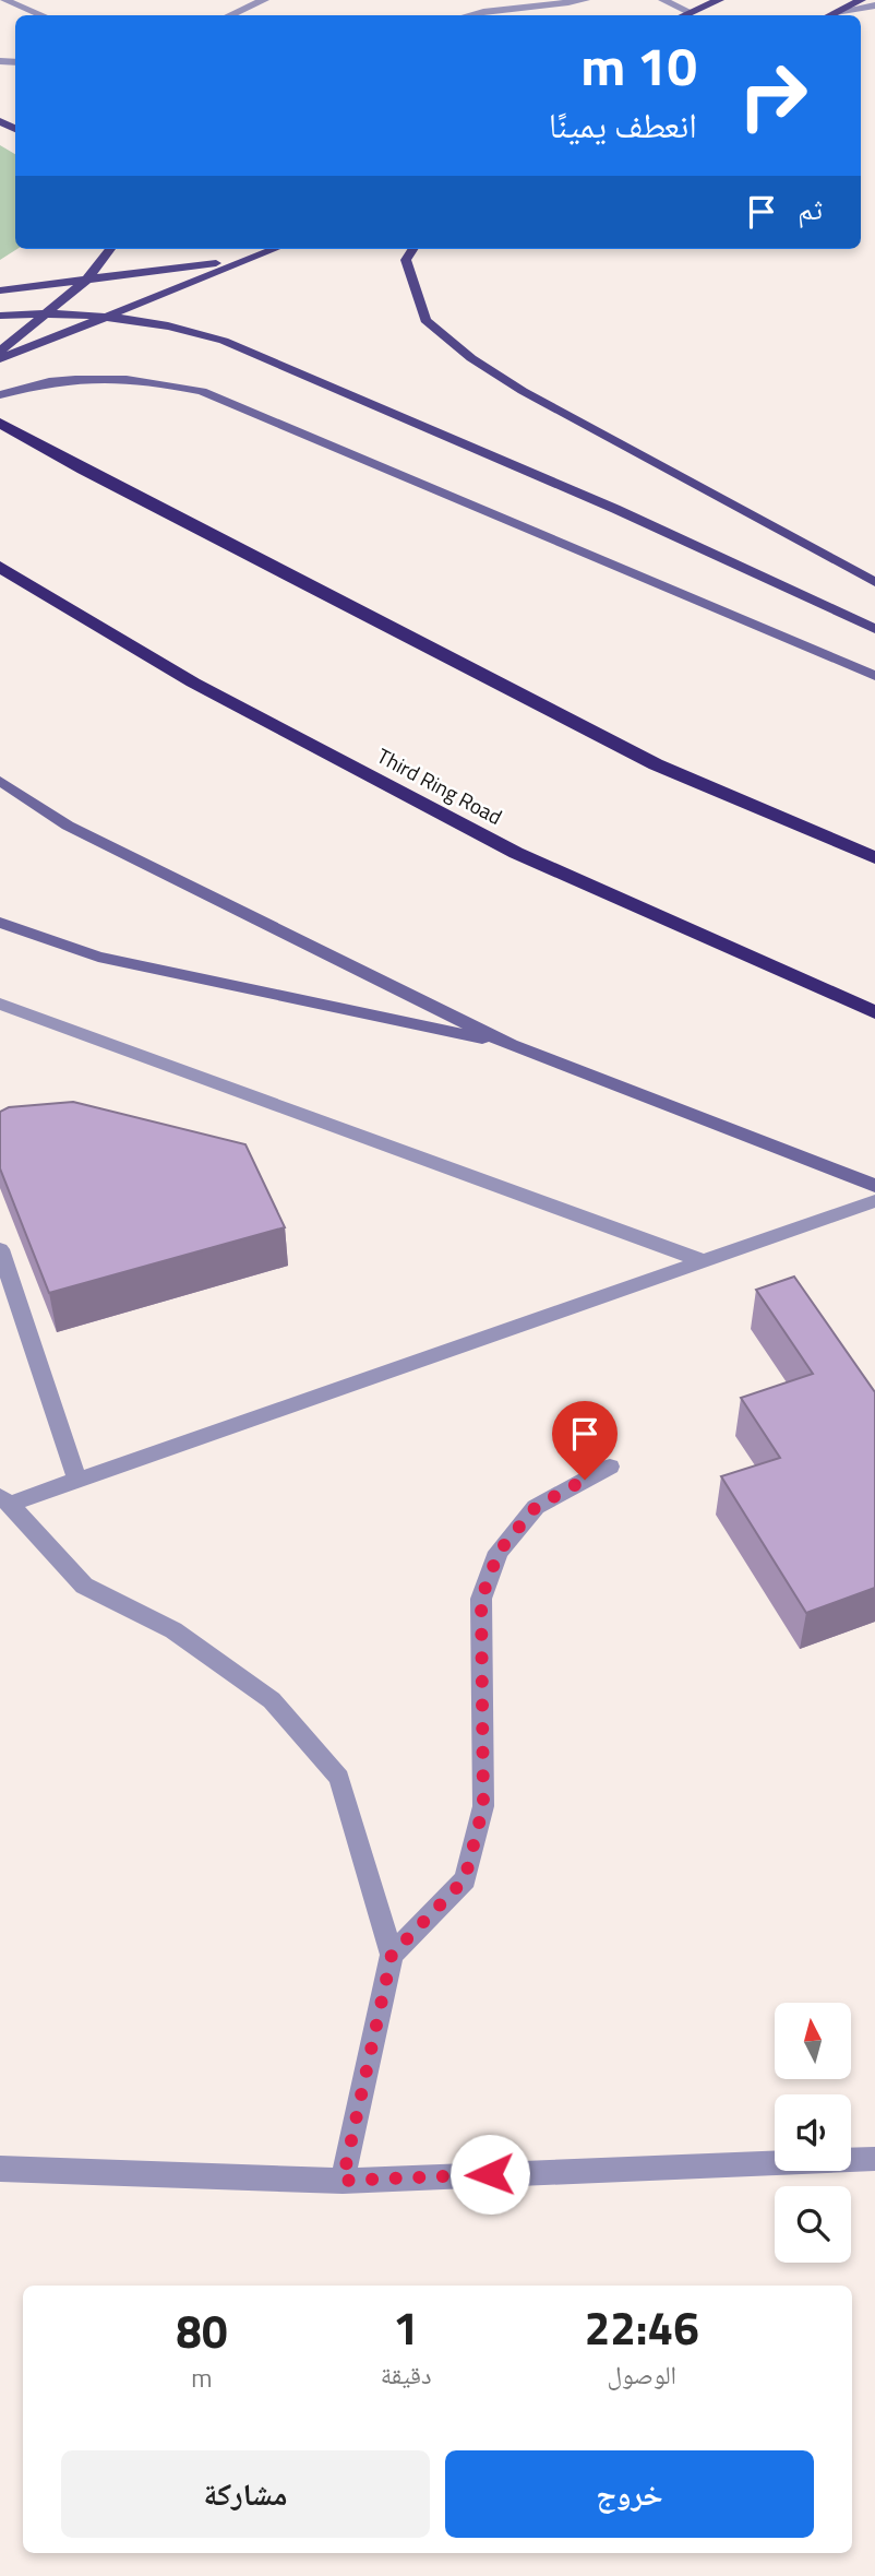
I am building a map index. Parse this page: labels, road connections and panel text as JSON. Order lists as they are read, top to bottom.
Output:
{
  "streets": {
    "highway": ["Third Ring Road"]
  },
  "north": "top",
  "page": {
    "turn": ["10 m", "انعطف يمينًا"],
    "then": "ثم",
    "eta": [
      "22:46",
      "الوصول",
      "1",
      "دقيقة",
      "80",
      "m"
    ],
    "buttons": ["خروج", "مشاركة"]
  }
}
